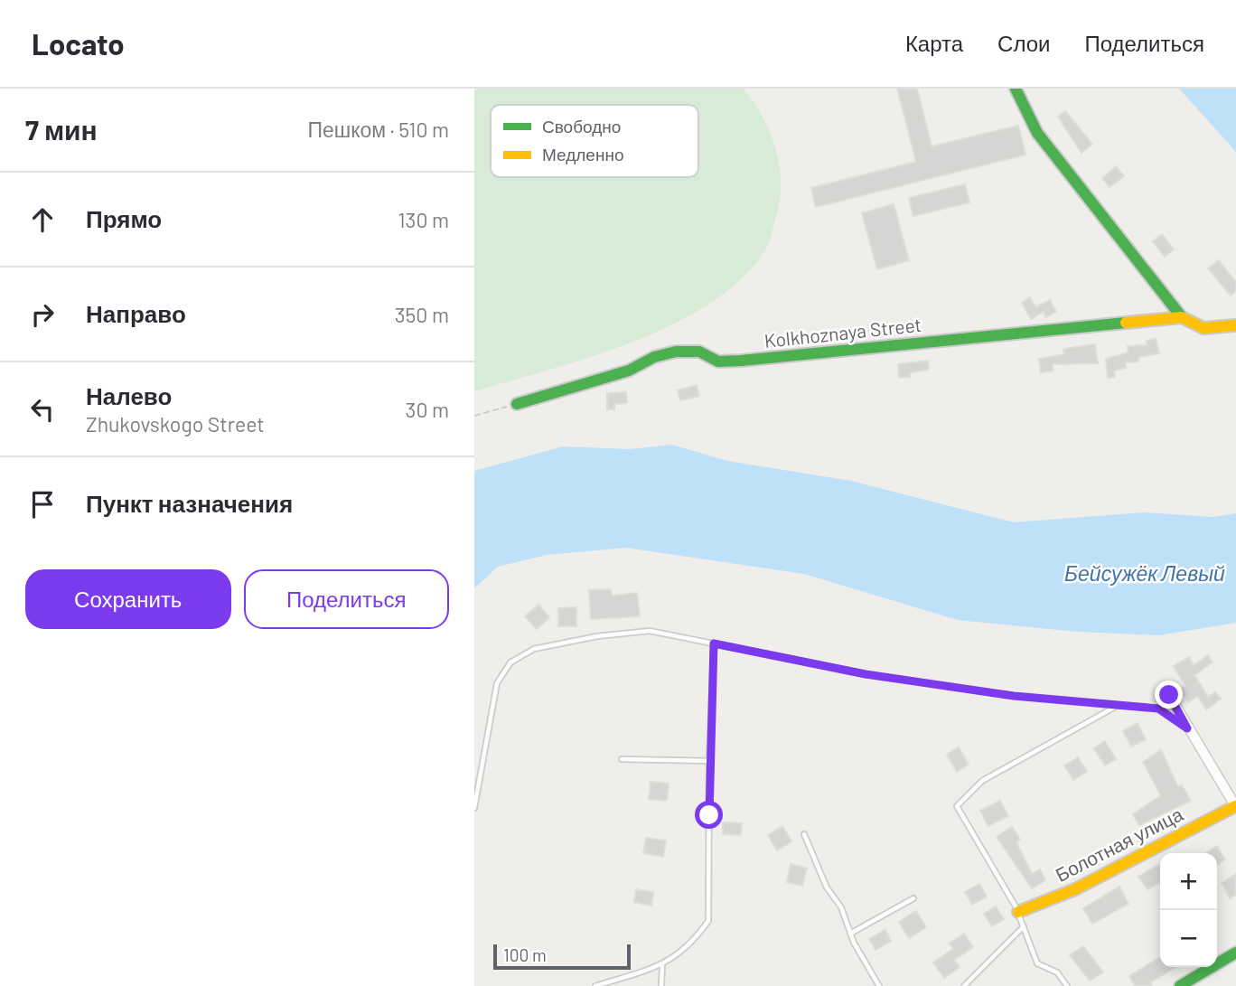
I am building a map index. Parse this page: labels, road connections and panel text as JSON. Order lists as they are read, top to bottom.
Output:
{
  "streets": {
    "street": ["Kolkhoznaya Street", "Болотная улица"]
  },
  "water": ["Бейсужёк Левый"],
  "legend": ["Свободно", "Медленно"],
  "scale_bar": "100 m",
  "page": {
    "header": "Locato",
    "nav": ["Карта", "Слои", "Поделиться"],
    "heading": ["7 мин", "Пешком · 510 m"],
    "list": [
      ["Прямо", "130 m"],
      ["Направо", "350 m"],
      ["Налево", "Zhukovskogo Street", "30 m"],
      "Пункт назначения"
    ],
    "buttons": ["Сохранить", "Поделиться"],
    "map_buttons": ["+", "−"],
    "scale": "100 m"
  }
}
